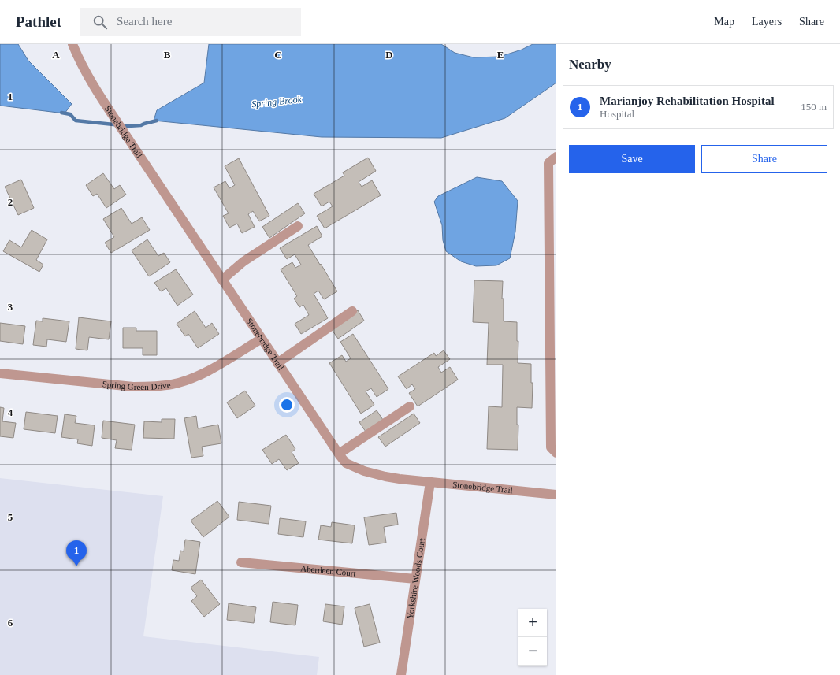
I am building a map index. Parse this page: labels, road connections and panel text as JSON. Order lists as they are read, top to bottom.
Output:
{
  "streets": {
    "street": [
      "Stonebridge Trail",
      "Spring Green Drive",
      "Aberdeen Court",
      "Yorkshire Woods Court"
    ]
  },
  "crossings": [
    ["Stonebridge Trail", "Spring Green Drive"],
    ["Stonebridge Trail", "Yorkshire Woods Court"],
    ["Aberdeen Court", "Yorkshire Woods Court"]
  ],
  "water": ["Spring Brook"],
  "page": {
    "header": "Pathlet",
    "search": "Search here",
    "nav": ["Map", "Layers", "Share"],
    "heading": "Nearby",
    "list": [
      {
        "mark": "1",
        "name": "Marianjoy Rehabilitation Hospital",
        "note": "Hospital",
        "value": "150 m"
      }
    ],
    "buttons": ["Save", "Share"],
    "pins": "1",
    "map_buttons": ["+", "−"]
  },
  "grid": {
    "columns": [
      "A",
      "B",
      "C",
      "D",
      "E"
    ],
    "rows": [
      "1",
      "2",
      "3",
      "4",
      "5",
      "6"
    ]
  }
}
